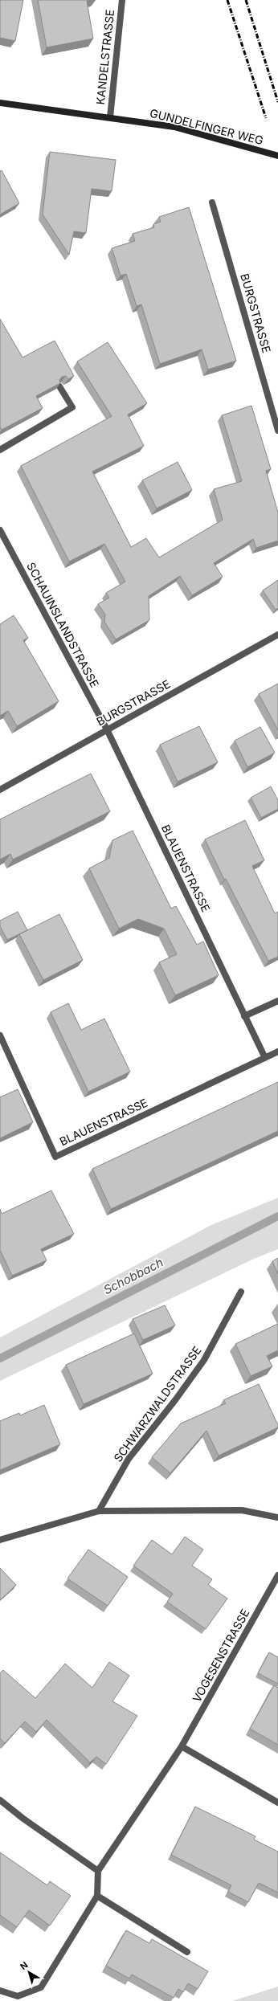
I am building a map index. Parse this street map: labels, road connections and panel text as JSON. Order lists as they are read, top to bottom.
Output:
{
  "streets": {
    "street": [
      "KANDELSTRASSE",
      "GUNDELFINGER WEG",
      "BURGSTRASSE",
      "SCHAUINSLANDSTRASSE",
      "BLAUENSTRASSE",
      "SCHWARZWALDSTRASSE",
      "VOGESENSTRASSE"
    ]
  },
  "crossings": [
    ["KANDELSTRASSE", "GUNDELFINGER WEG"],
    ["BURGSTRASSE", "SCHAUINSLANDSTRASSE"],
    ["BURGSTRASSE", "BLAUENSTRASSE"],
    ["SCHAUINSLANDSTRASSE", "BLAUENSTRASSE"]
  ],
  "water": ["Schobbach"],
  "north": "top left"
}
